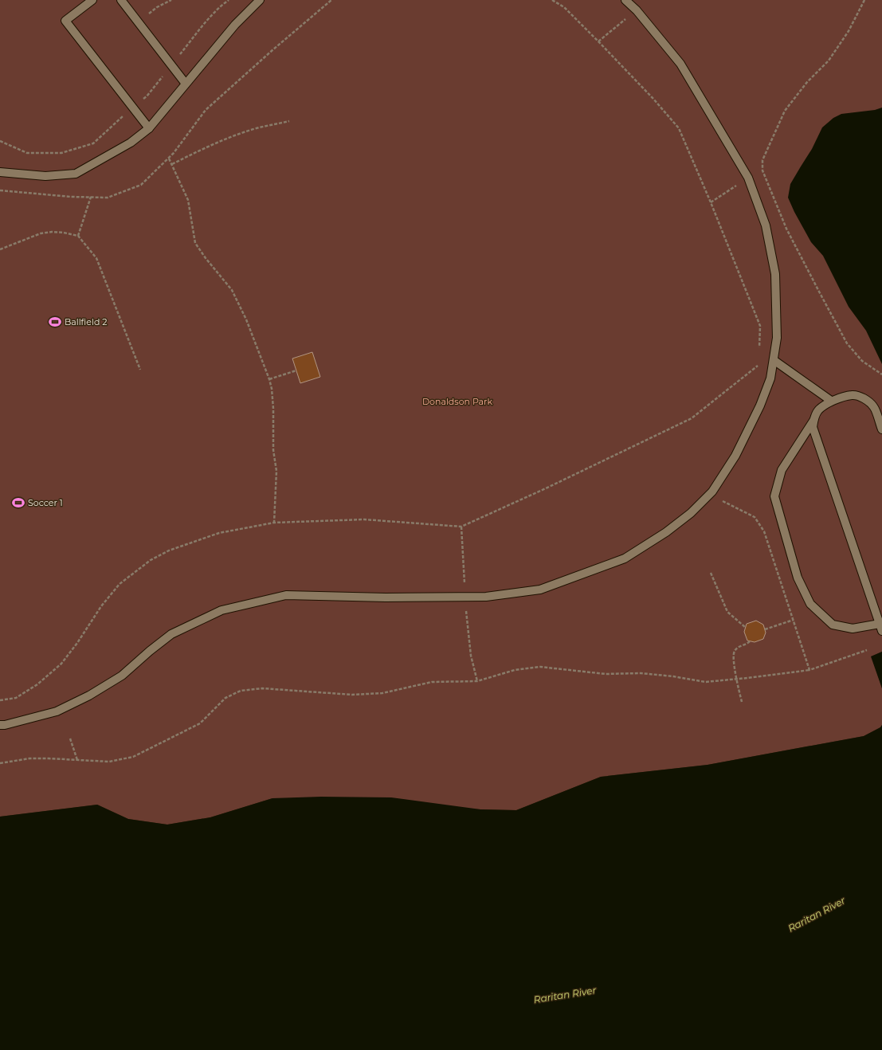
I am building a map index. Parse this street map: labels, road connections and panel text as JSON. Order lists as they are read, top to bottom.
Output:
{
  "water": ["Raritan River"],
  "parks": ["Donaldson Park"],
  "places": {
    "sports": ["Ballfield 2", "Soccer 1"]
  }
}
